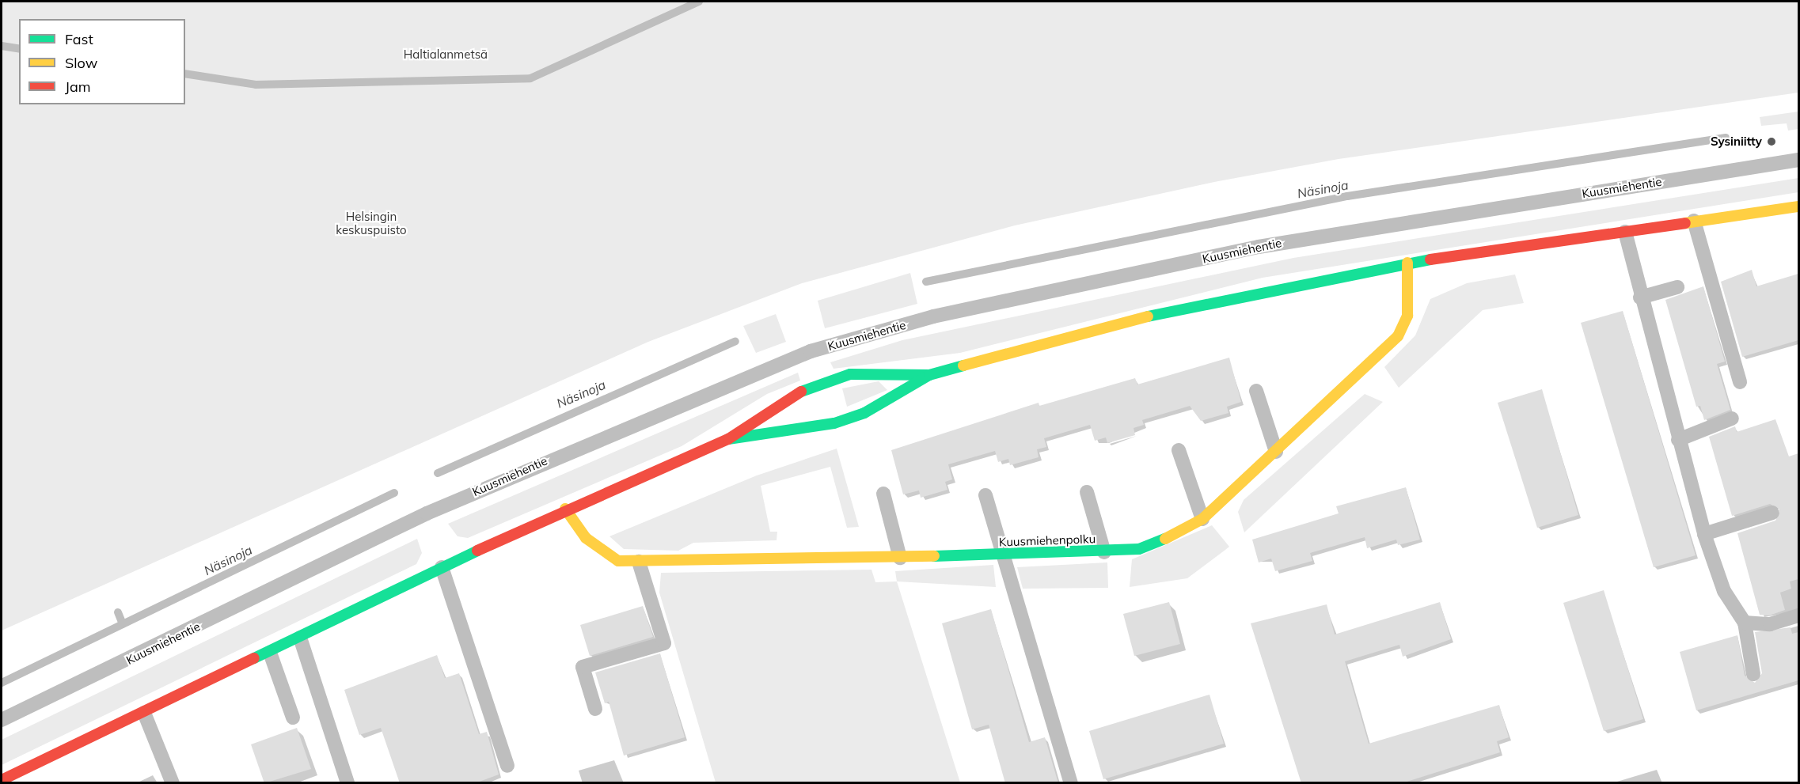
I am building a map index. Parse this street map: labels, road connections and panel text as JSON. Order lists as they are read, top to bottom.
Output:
{
  "streets": {
    "main road": ["Kuusmiehenpolku"],
    "lane": ["Kuusmiehentie"]
  },
  "water": ["Näsinoja"],
  "parks": ["Haltialanmetsä", "Helsingin keskuspuisto"],
  "places": ["Sysiniitty"],
  "legend": ["Fast", "Slow", "Jam"]
}
